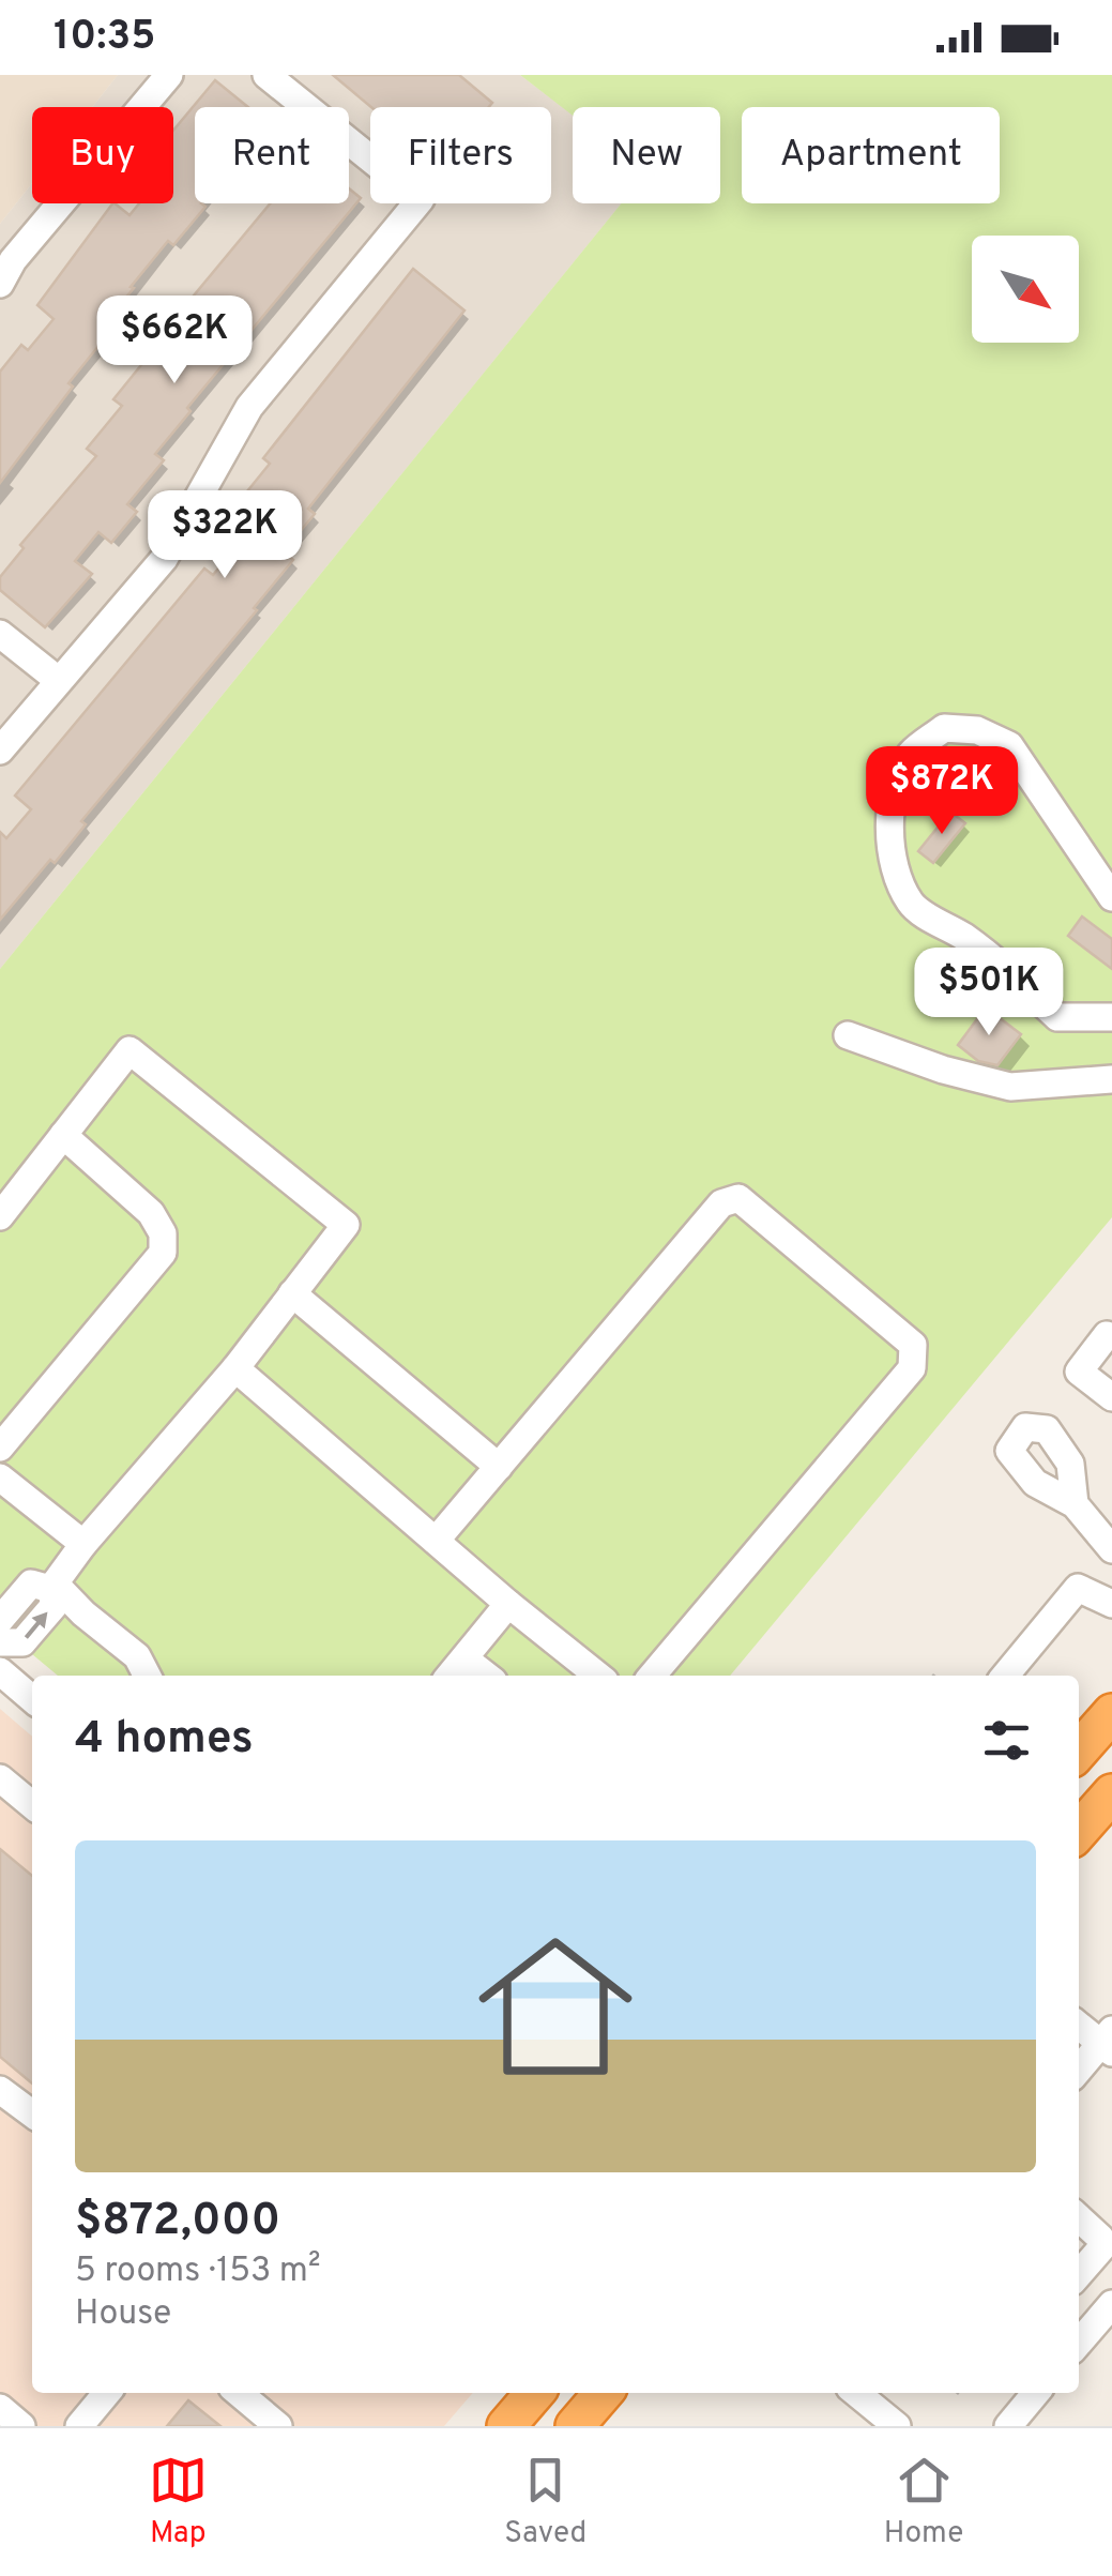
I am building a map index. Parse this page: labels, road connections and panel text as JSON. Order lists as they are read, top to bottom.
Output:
{
  "north": "bottom right",
  "page": {
    "status": "10:35",
    "chip": [
      "Buy",
      "Rent",
      "Filters",
      "New",
      "Apartment"
    ],
    "price": [
      "$662K",
      "$322K",
      "$872K",
      "$501K"
    ],
    "heading": "4 homes",
    "list": [
      {
        "name": "$872,000",
        "note": "5 rooms · 153 m² · House"
      }
    ],
    "tabs": ["Map", "Saved", "Home"]
  }
}
